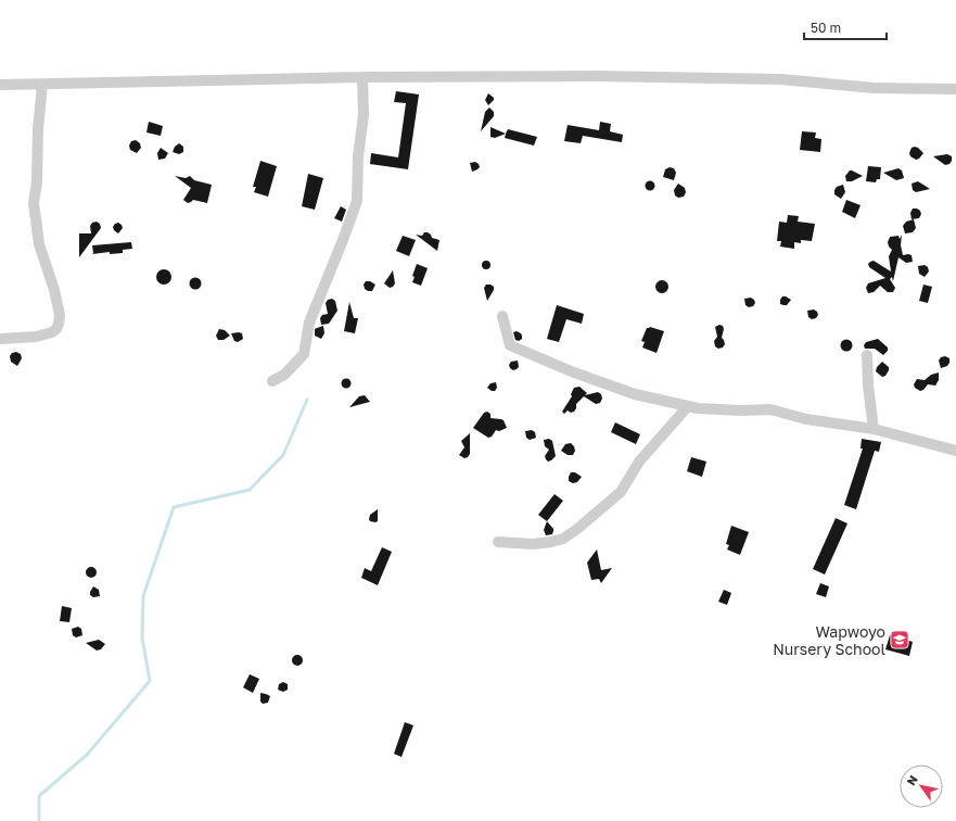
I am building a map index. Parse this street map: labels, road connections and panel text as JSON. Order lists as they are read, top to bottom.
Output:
{
  "places": {
    "school or university": ["Wapwoyo Nursery School"]
  },
  "scale_bar": "50 m",
  "north": "top left"
}
